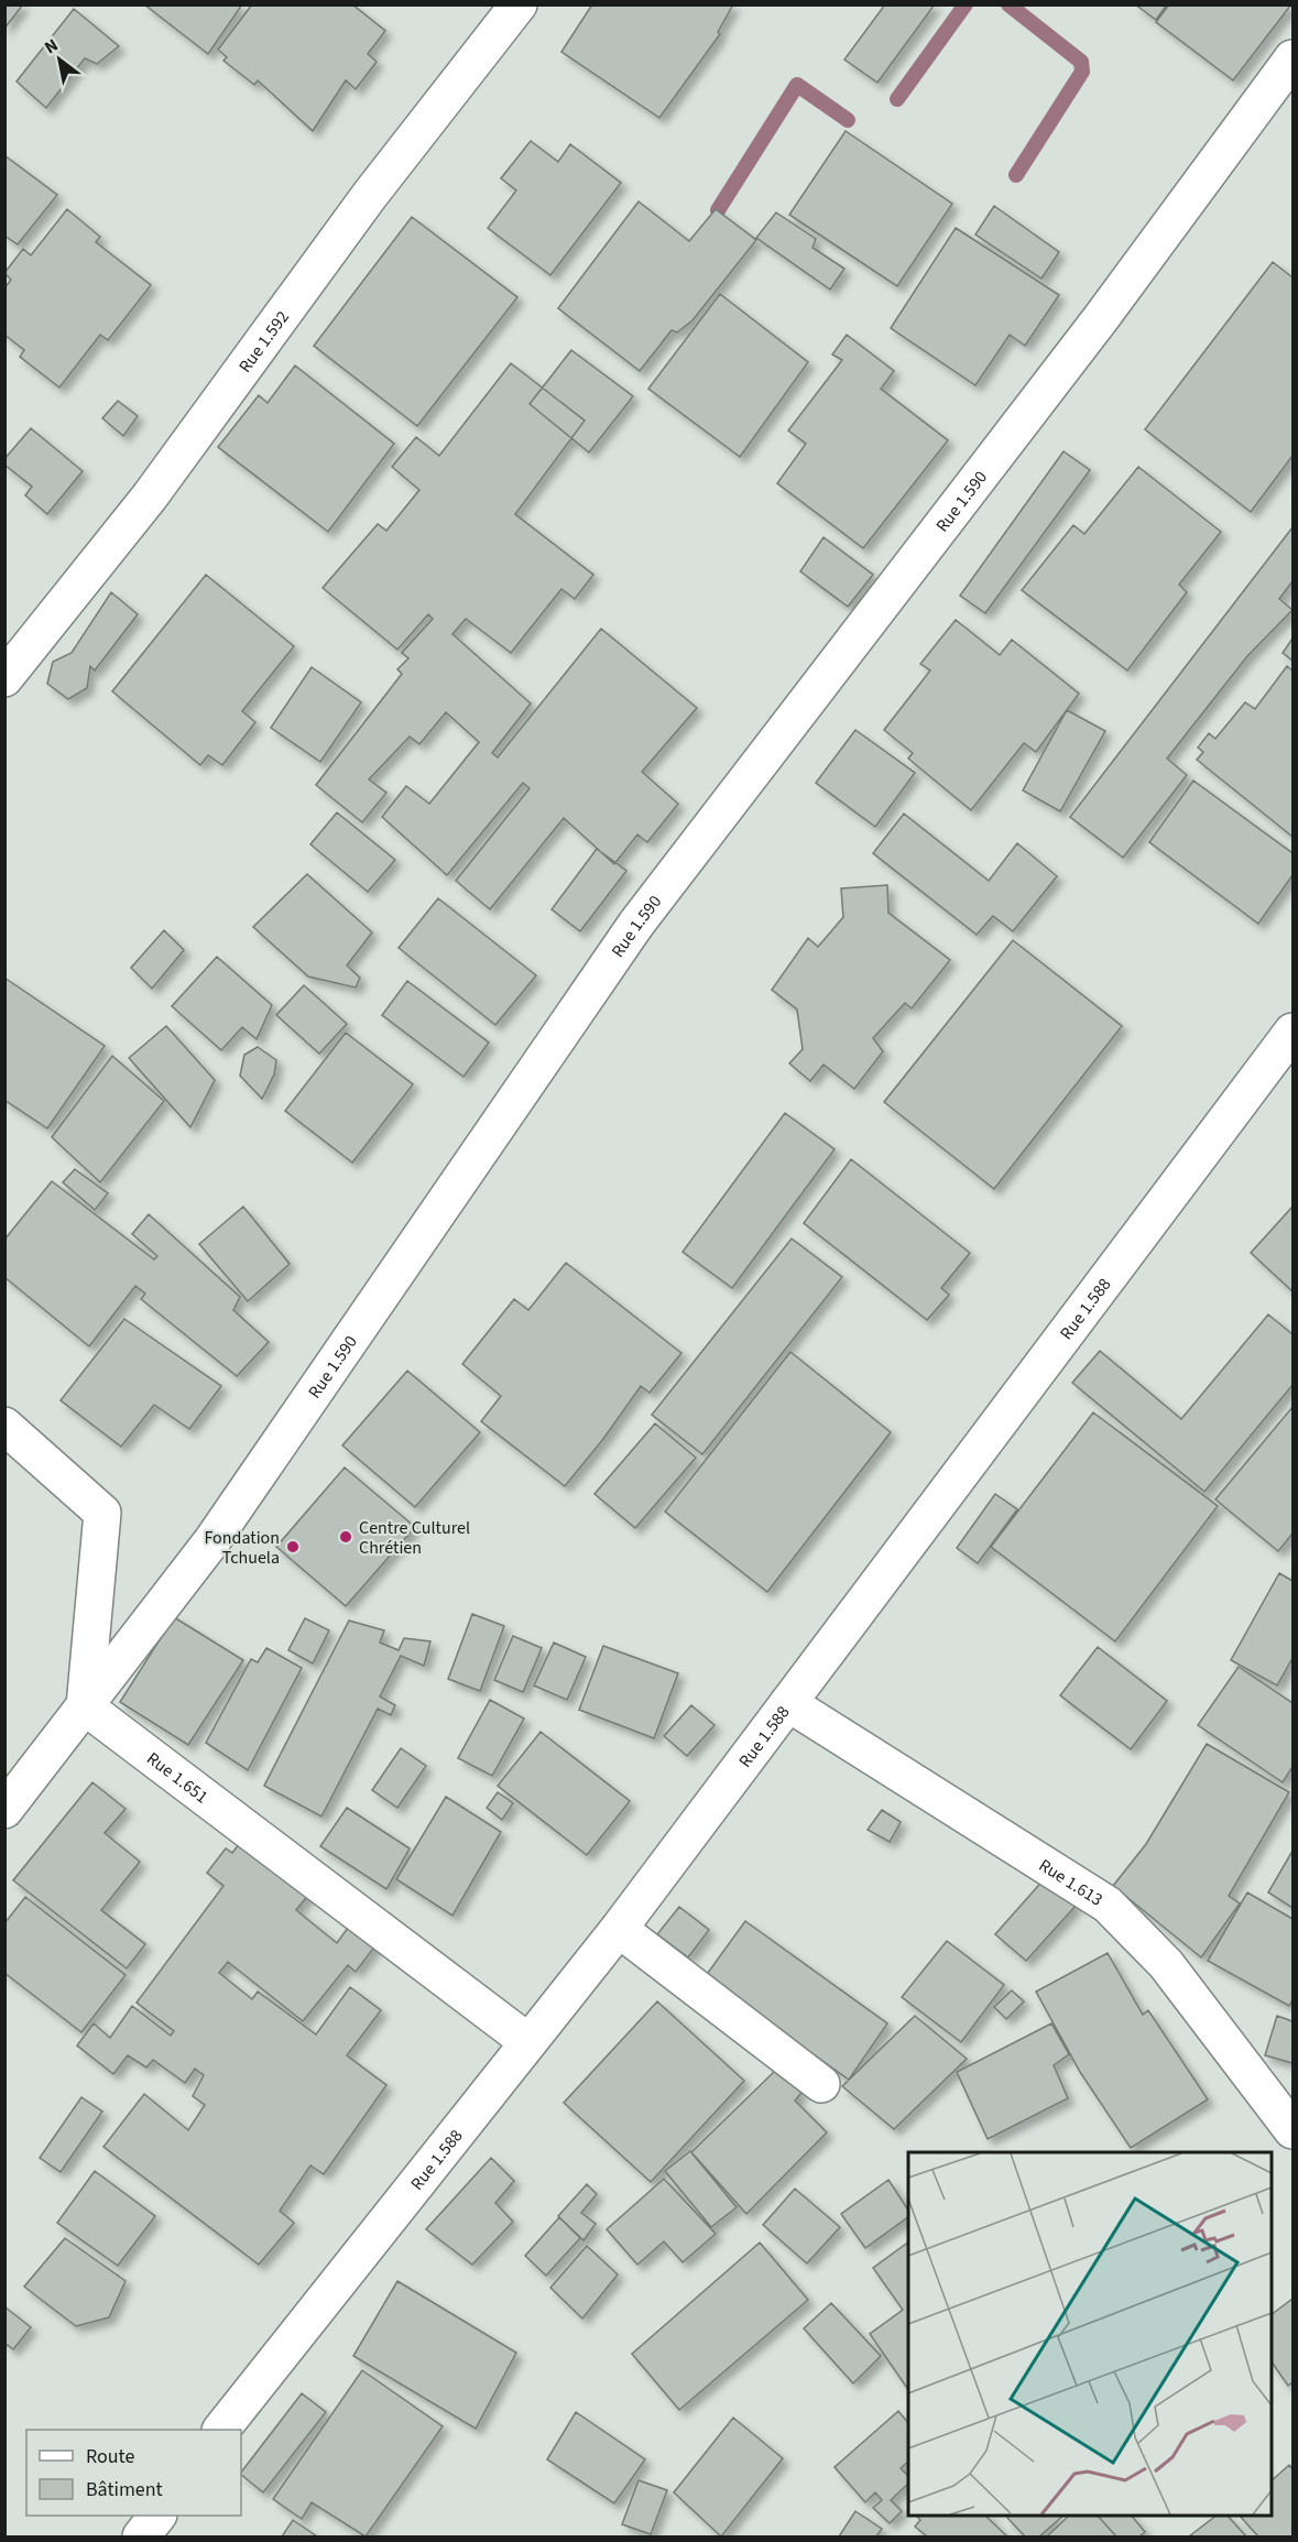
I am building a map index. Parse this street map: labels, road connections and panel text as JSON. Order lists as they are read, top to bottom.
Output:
{
  "streets": {
    "street": [
      "Rue 1.592",
      "Rue 1.590",
      "Rue 1.588",
      "Rue 1.651",
      "Rue 1.613"
    ]
  },
  "crossings": [
    ["Rue 1.590", "Rue 1.651"],
    ["Rue 1.588", "Rue 1.651"],
    ["Rue 1.588", "Rue 1.613"]
  ],
  "places": ["Centre Culturel Chrétien", "Fondation Tchuela"],
  "legend": ["Route", "Bâtiment"],
  "north": "top left"
}
